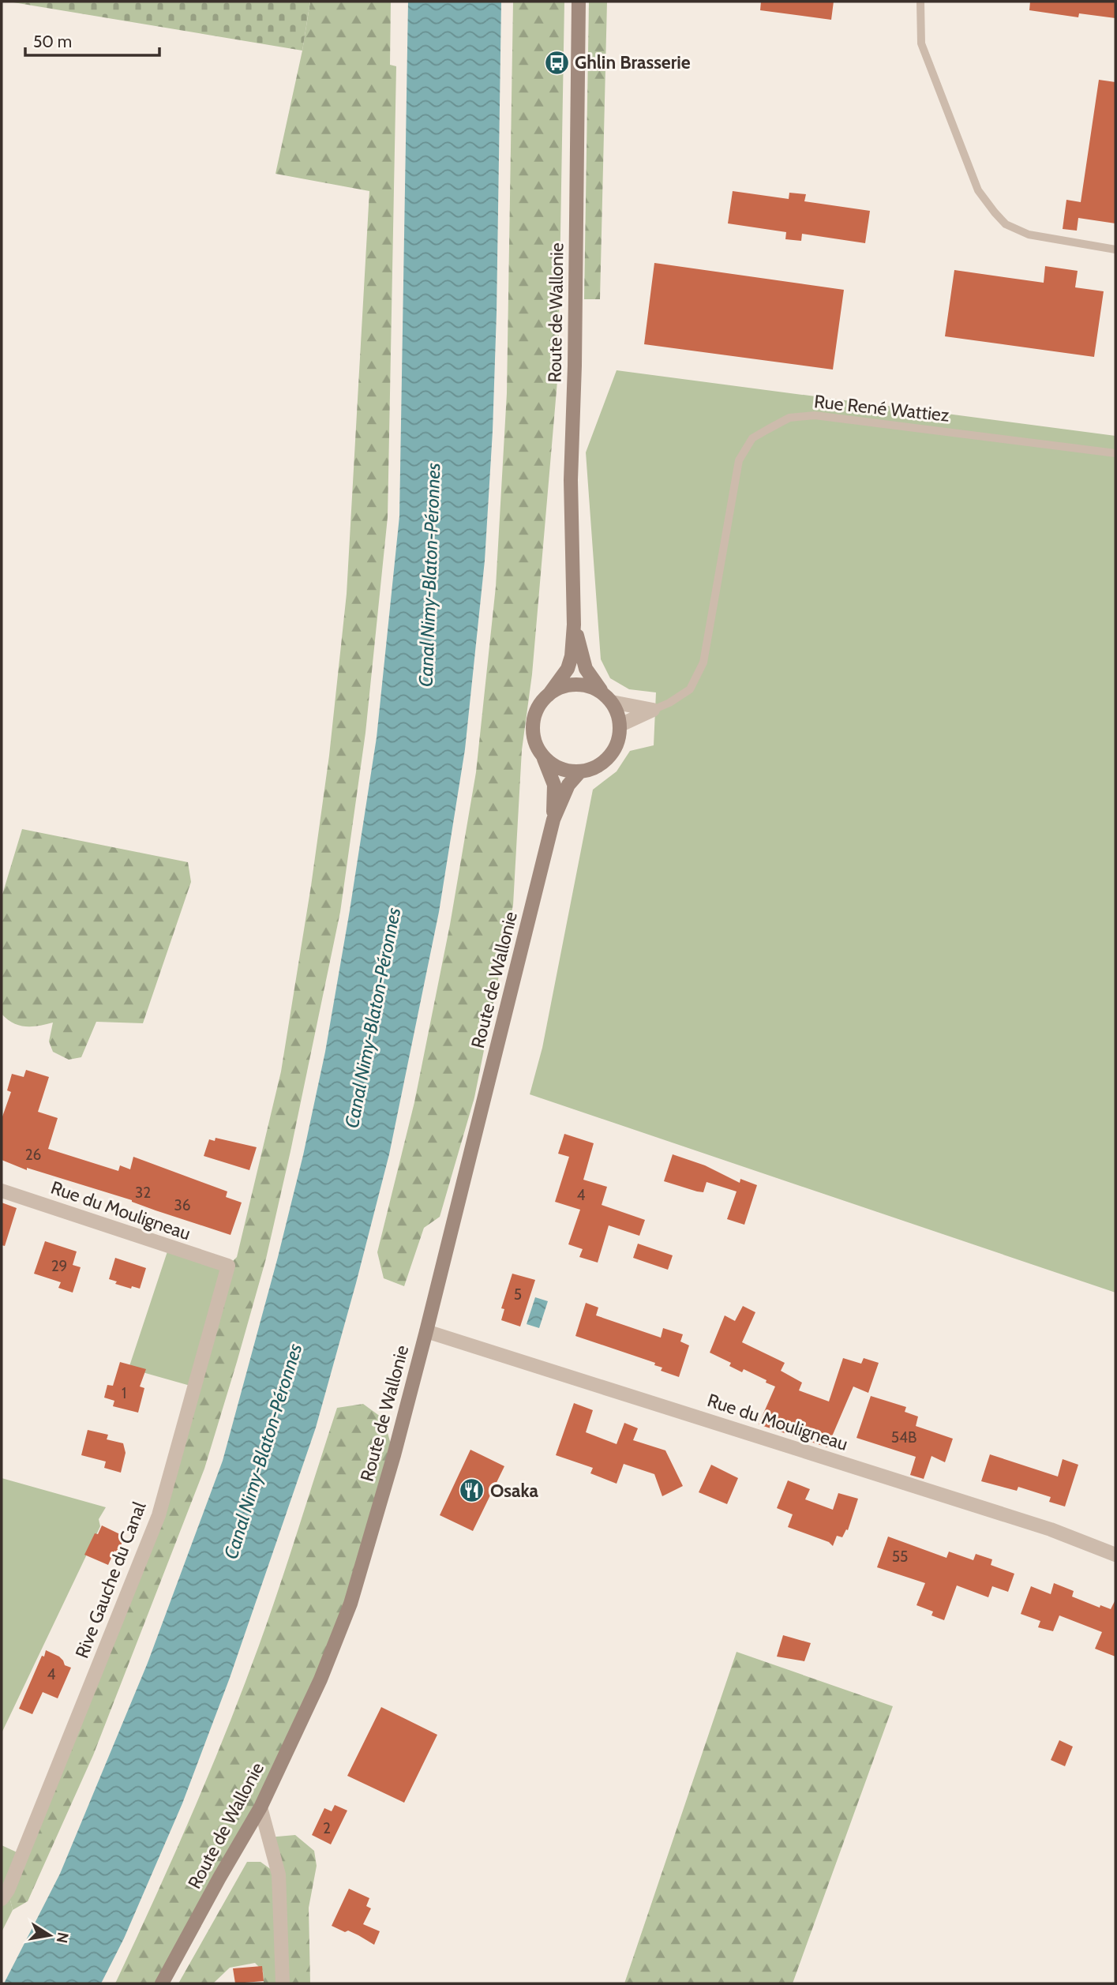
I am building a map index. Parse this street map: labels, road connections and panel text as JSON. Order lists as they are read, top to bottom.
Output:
{
  "streets": {
    "main road": ["Route de Wallonie"],
    "street": ["Rue du Mouligneau", "Rive Gauche du Canal"],
    "lane": ["Rue René Wattiez"]
  },
  "crossings": [
    ["Route de Wallonie", "Rue du Mouligneau"],
    ["Rue du Mouligneau", "Rive Gauche du Canal"]
  ],
  "water": ["Canal Nimy-Blaton-Péronnes"],
  "places": {
    "bus stop": ["Ghlin Brasserie"],
    "restaurant": ["Osaka"]
  },
  "house_numbers": [
    "26",
    "32",
    "4",
    "36",
    "29",
    "5",
    "1",
    "54B",
    "55",
    "4",
    "2"
  ],
  "scale_bar": "50 m",
  "north": "right"
}
